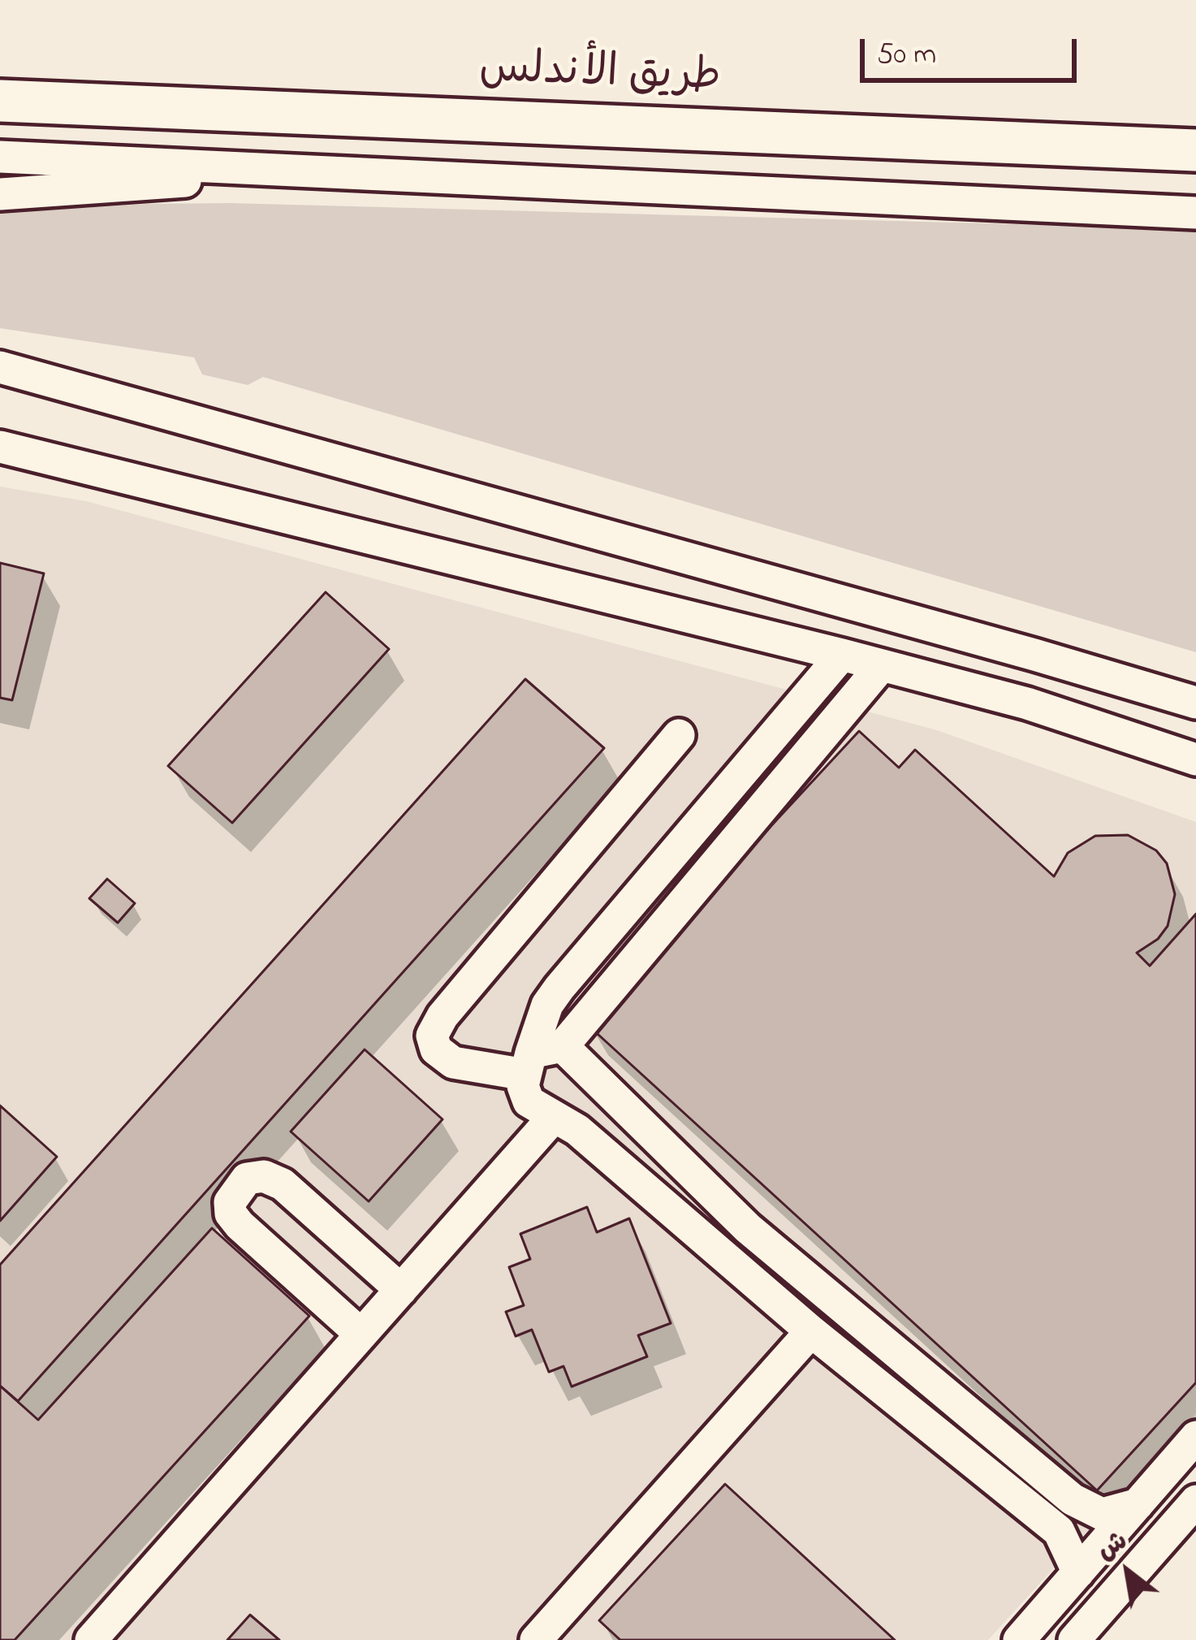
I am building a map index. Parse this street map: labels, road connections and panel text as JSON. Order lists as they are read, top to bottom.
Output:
{
  "streets": {
    "main road": ["طريق الأندلس"]
  },
  "scale_bar": "50 m",
  "north": "top left"
}
